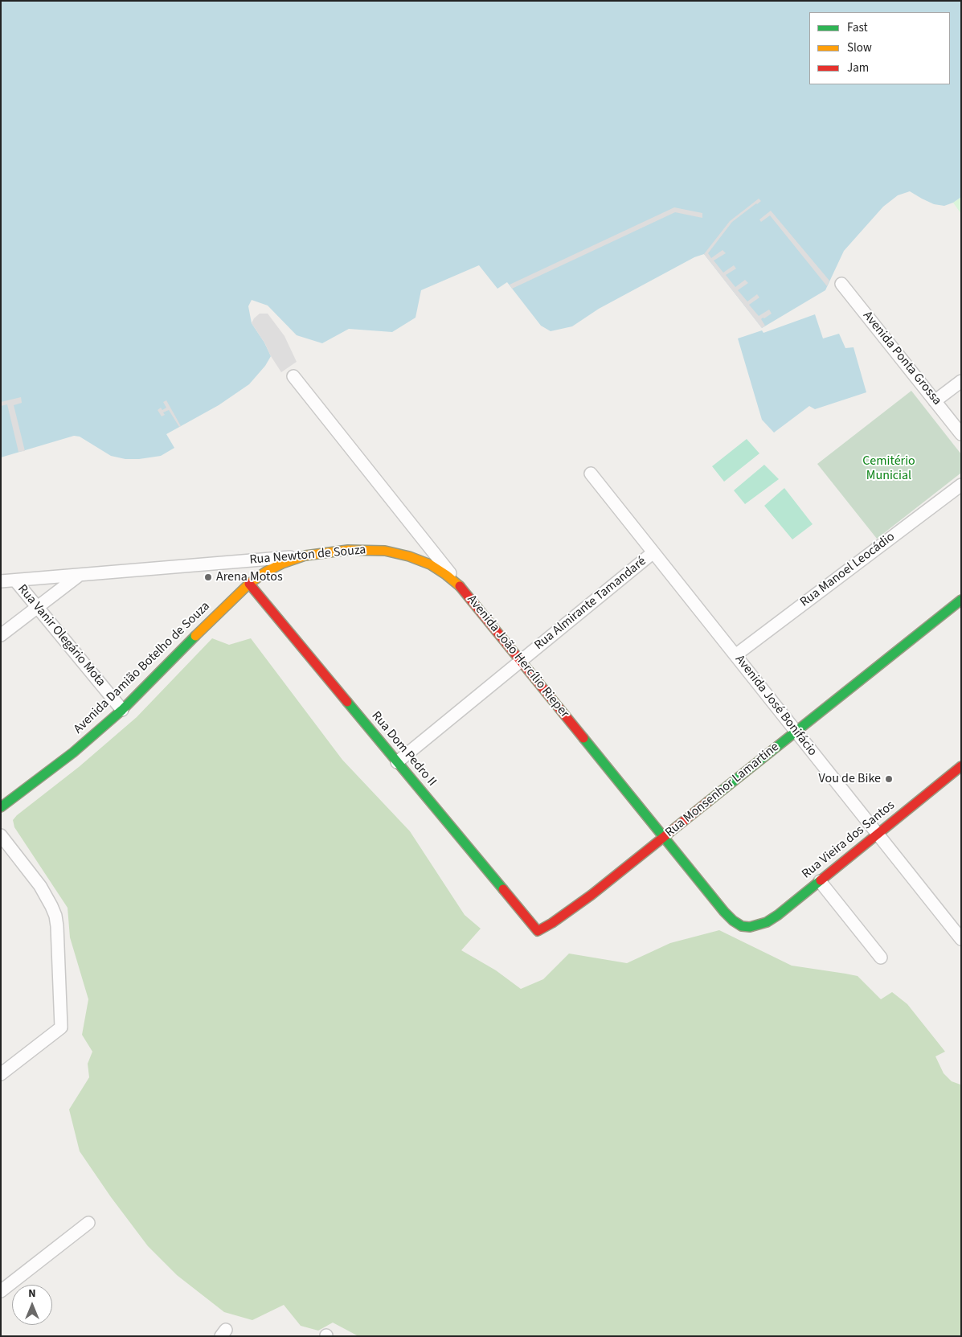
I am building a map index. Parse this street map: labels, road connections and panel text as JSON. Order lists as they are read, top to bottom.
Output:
{
  "streets": {
    "main road": [
      "Rua Newton de Souza",
      "Avenida João Hercílio Rieper",
      "Avenida Damião Botelho de Souza",
      "Rua Dom Pedro II",
      "Rua Monsenhor Lamartine",
      "Rua Vieira dos Santos"
    ],
    "street": [
      "Avenida Ponta Grossa",
      "Rua Manoel Leocádio",
      "Rua Almirante Tamandaré",
      "Rua Vanir Olegário Mota",
      "Avenida José Bonifácio"
    ]
  },
  "crossings": [
    ["Rua Newton de Souza", "Rua Vanir Olegário Mota"],
    ["Rua Newton de Souza", "Avenida João Hercílio Rieper"],
    ["Rua Newton de Souza", "Avenida Damião Botelho de Souza"],
    ["Rua Manoel Leocádio", "Avenida José Bonifácio"],
    ["Rua Almirante Tamandaré", "Avenida João Hercílio Rieper"],
    ["Rua Almirante Tamandaré", "Avenida José Bonifácio"],
    ["Rua Almirante Tamandaré", "Rua Dom Pedro II"],
    ["Rua Vanir Olegário Mota", "Avenida Damião Botelho de Souza"],
    ["Avenida João Hercílio Rieper", "Rua Monsenhor Lamartine"],
    ["Avenida João Hercílio Rieper", "Rua Vieira dos Santos"],
    ["Avenida Damião Botelho de Souza", "Rua Dom Pedro II"],
    ["Avenida José Bonifácio", "Rua Monsenhor Lamartine"],
    ["Avenida José Bonifácio", "Rua Vieira dos Santos"],
    ["Rua Dom Pedro II", "Rua Monsenhor Lamartine"]
  ],
  "parks": ["Cemitério Municial"],
  "places": ["Arena Motos", "Vou de Bike"],
  "legend": ["Fast", "Slow", "Jam"],
  "north": "top"
}
